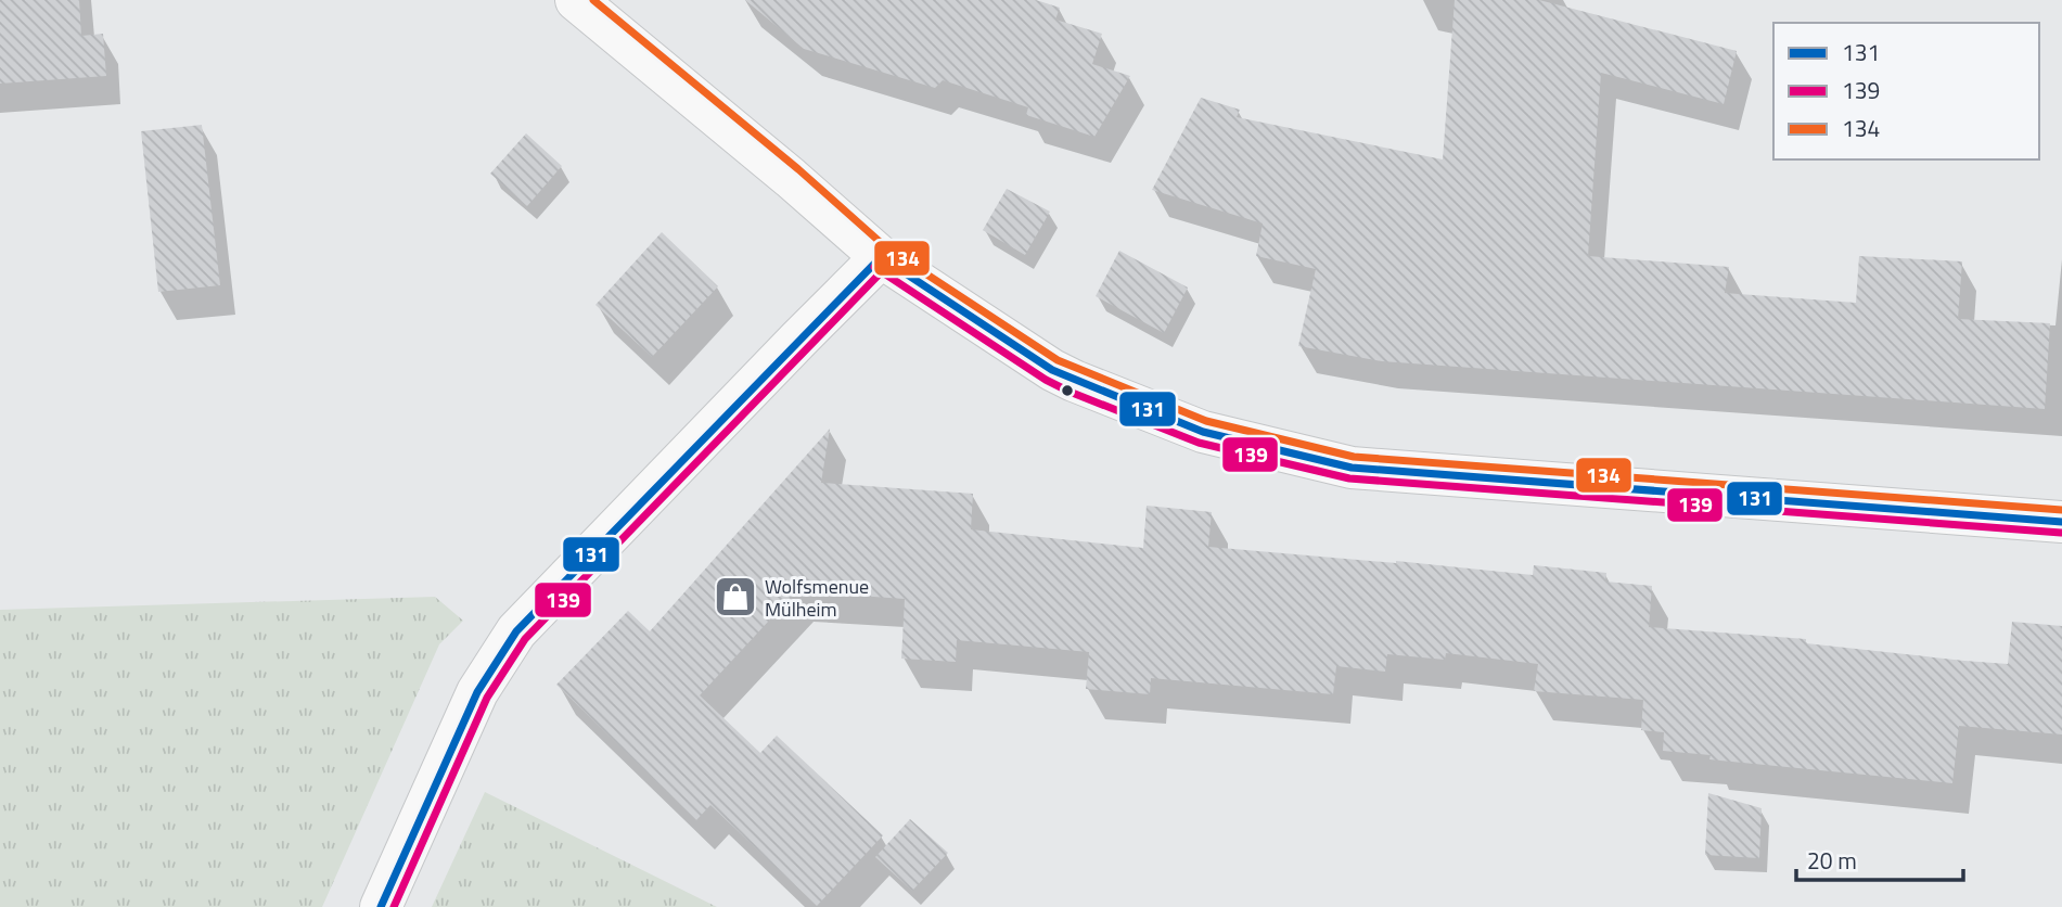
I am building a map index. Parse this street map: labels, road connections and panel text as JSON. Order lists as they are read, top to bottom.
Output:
{
  "places": {
    "shop": ["Wolfsmenue Mülheim"]
  },
  "lines": ["transit line 134", "transit line 131", "transit line 139"],
  "legend": ["131", "139", "134"],
  "scale_bar": "20 m"
}
